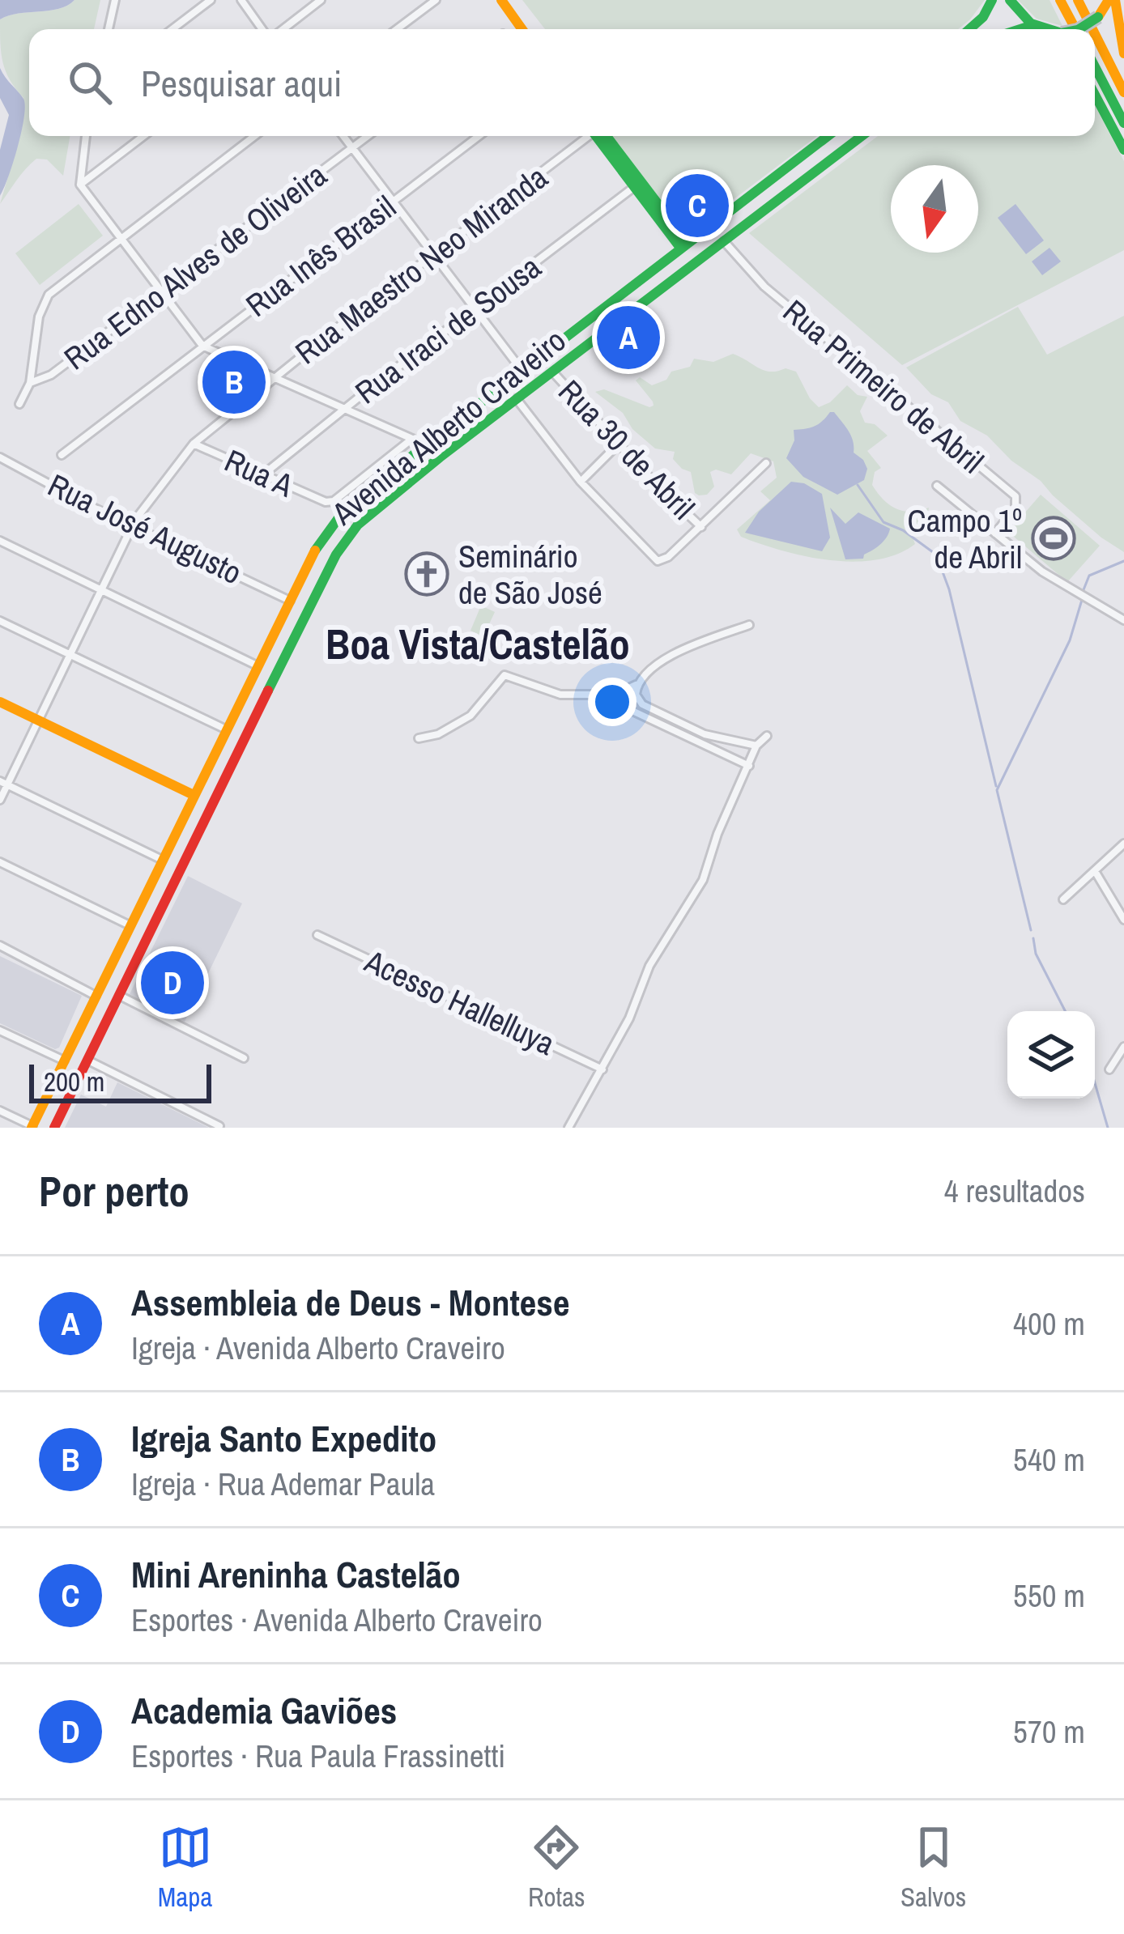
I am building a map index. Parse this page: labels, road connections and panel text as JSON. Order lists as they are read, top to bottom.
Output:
{
  "streets": {
    "main road": ["Avenida Alberto Craveiro"],
    "street": [
      "Rua Inês Brasil",
      "Rua Maestro Neo Miranda",
      "Rua Edno Alves de Oliveira",
      "Rua Iraci de Sousa",
      "Rua Primeiro de Abril",
      "Rua 30 de Abril",
      "Rua A",
      "Rua José Augusto",
      "Acesso Hallelluya"
    ]
  },
  "crossings": [
    ["Rua Maestro Neo Miranda", "Rua A"],
    ["Rua Maestro Neo Miranda", "Rua José Augusto"],
    ["Rua Iraci de Sousa", "Rua A"],
    ["Rua Primeiro de Abril", "Avenida Alberto Craveiro"],
    ["Avenida Alberto Craveiro", "Rua 30 de Abril"],
    ["Avenida Alberto Craveiro", "Rua José Augusto"]
  ],
  "districts": ["Boa Vista/Castelão"],
  "places": {
    "sports": ["Campo 1º de Abril"],
    "church": ["Seminário de São José"]
  },
  "scale_bar": "200 m",
  "north": "bottom",
  "page": {
    "search": "Pesquisar aqui",
    "pins": [
      "C",
      "A",
      "B",
      "D"
    ],
    "scale": "200 m",
    "heading": ["Por perto", "4 resultados"],
    "list": [
      {
        "mark": "A",
        "name": "Assembleia de Deus - Montese",
        "note": "Igreja · Avenida Alberto Craveiro",
        "value": "400 m"
      },
      {
        "mark": "B",
        "name": "Igreja Santo Expedito",
        "note": "Igreja · Rua Ademar Paula",
        "value": "540 m"
      },
      {
        "mark": "C",
        "name": "Mini Areninha Castelão",
        "note": "Esportes · Avenida Alberto Craveiro",
        "value": "550 m"
      },
      {
        "mark": "D",
        "name": "Academia Gaviões",
        "note": "Esportes · Rua Paula Frassinetti",
        "value": "570 m"
      }
    ],
    "nav": ["Mapa", "Rotas", "Salvos"]
  }
}
